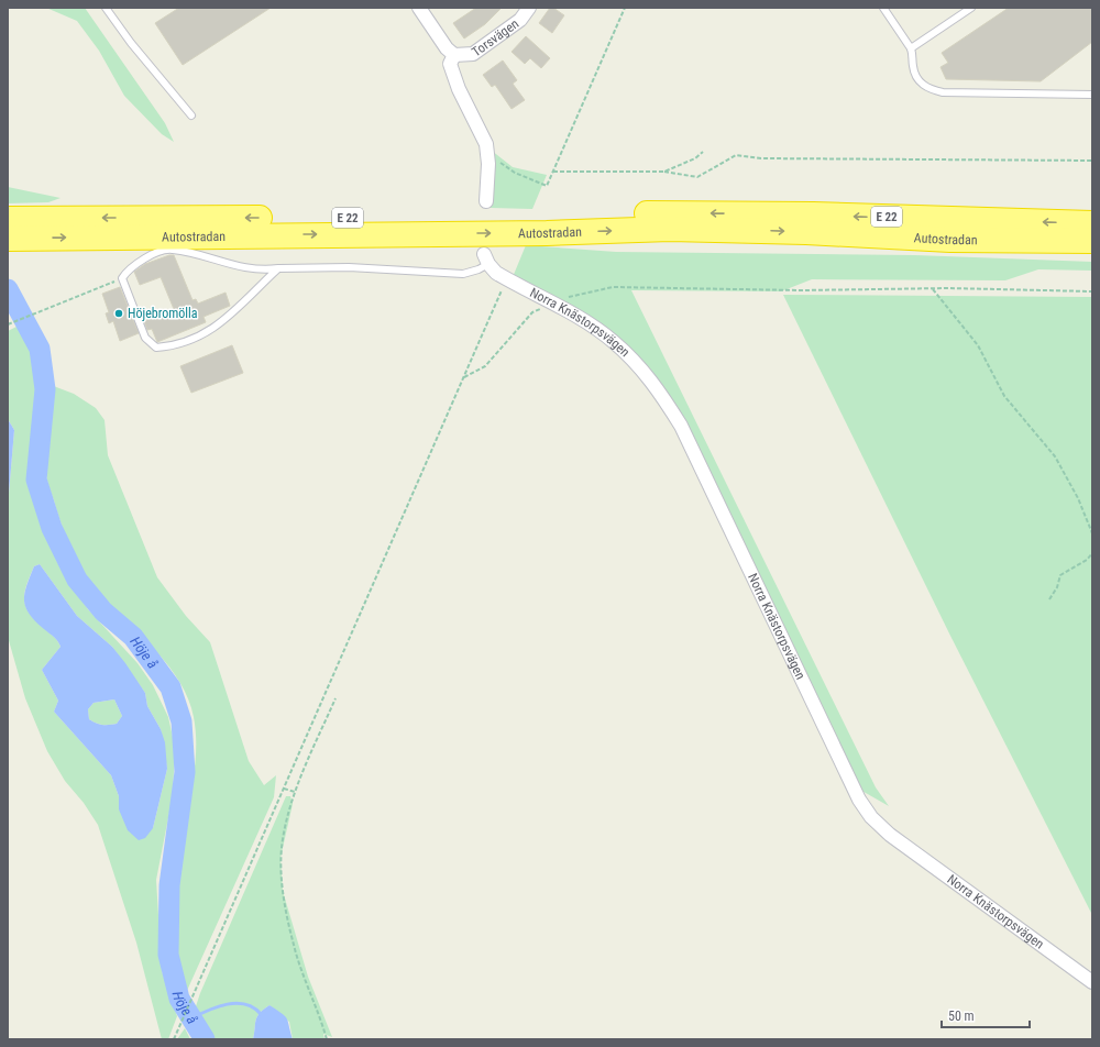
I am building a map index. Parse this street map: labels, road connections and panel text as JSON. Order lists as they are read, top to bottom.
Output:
{
  "streets": {
    "highway": ["E 22", "Autostradan"],
    "street": ["Torsvägen", "Norra Knästorpsvägen"]
  },
  "water": ["Höje å"],
  "places": ["Höjebromölla"],
  "scale_bar": "50 m"
}
